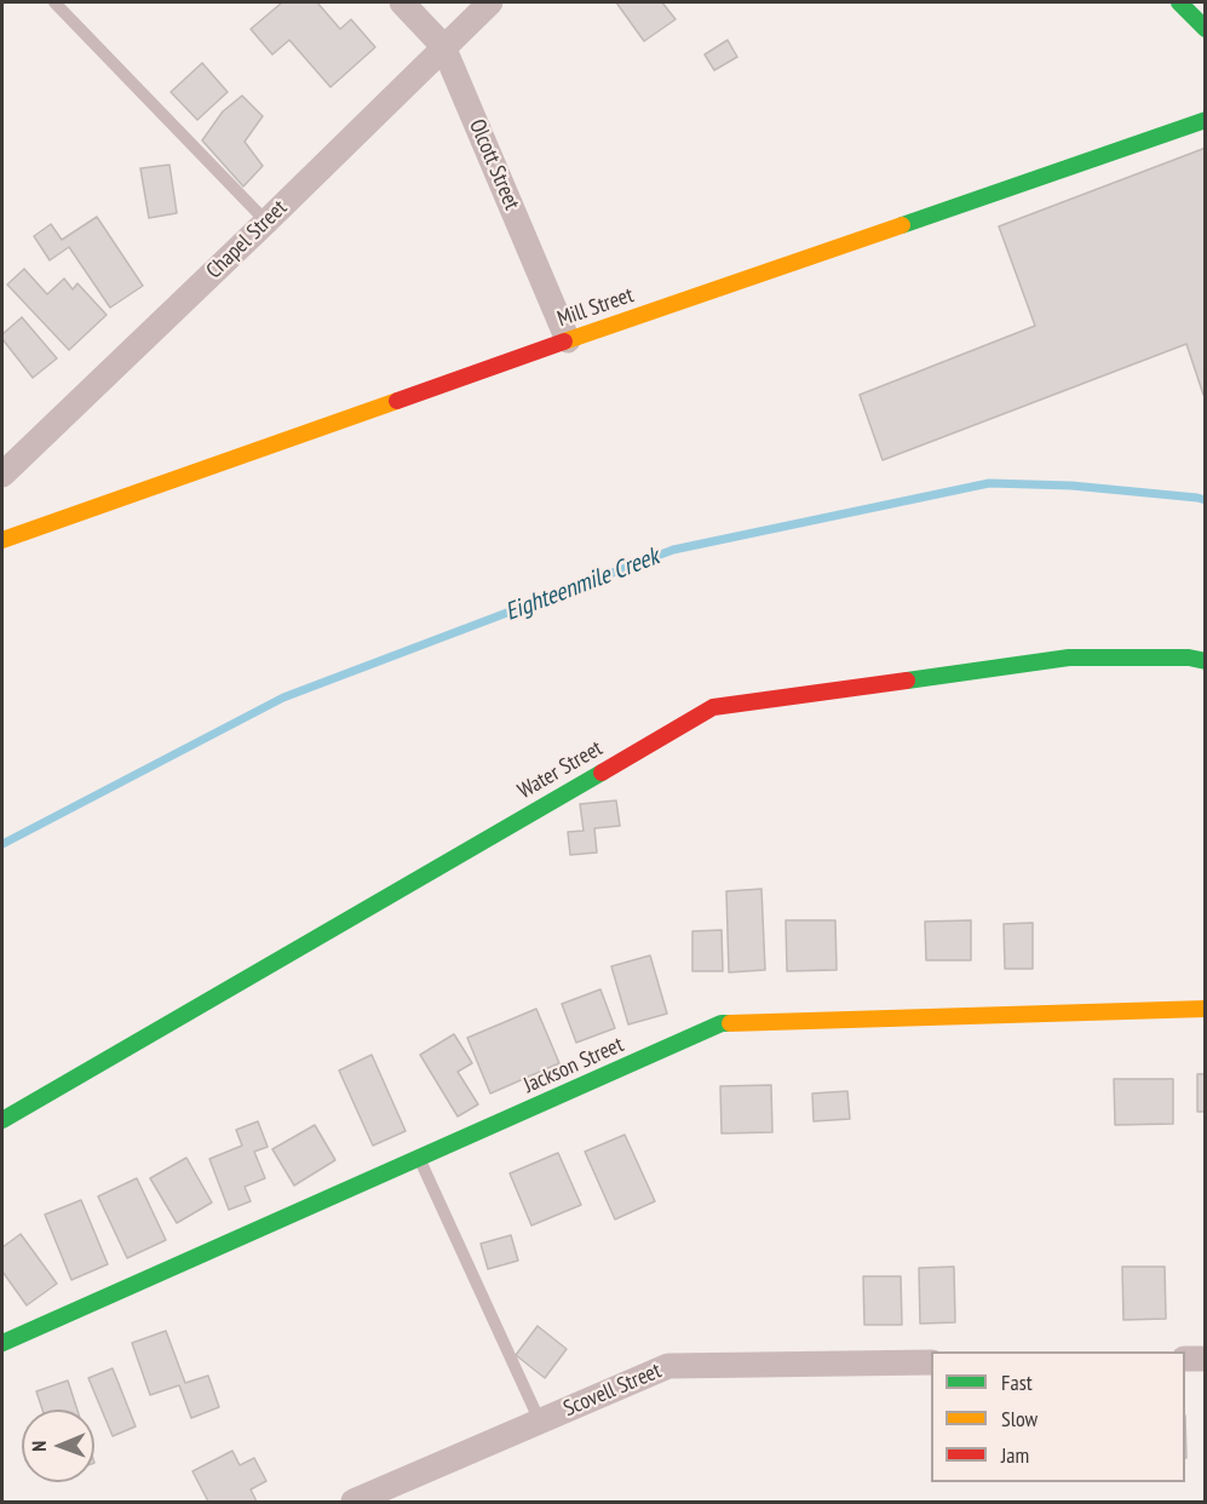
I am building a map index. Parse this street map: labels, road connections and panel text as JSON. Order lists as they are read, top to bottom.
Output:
{
  "streets": {
    "street": [
      "Olcott Street",
      "Chapel Street",
      "Mill Street",
      "Water Street",
      "Jackson Street",
      "Scovell Street"
    ]
  },
  "crossings": [
    ["Olcott Street", "Chapel Street"],
    ["Olcott Street", "Mill Street"]
  ],
  "water": ["Eighteenmile Creek"],
  "legend": ["Fast", "Slow", "Jam"],
  "north": "left"
}
